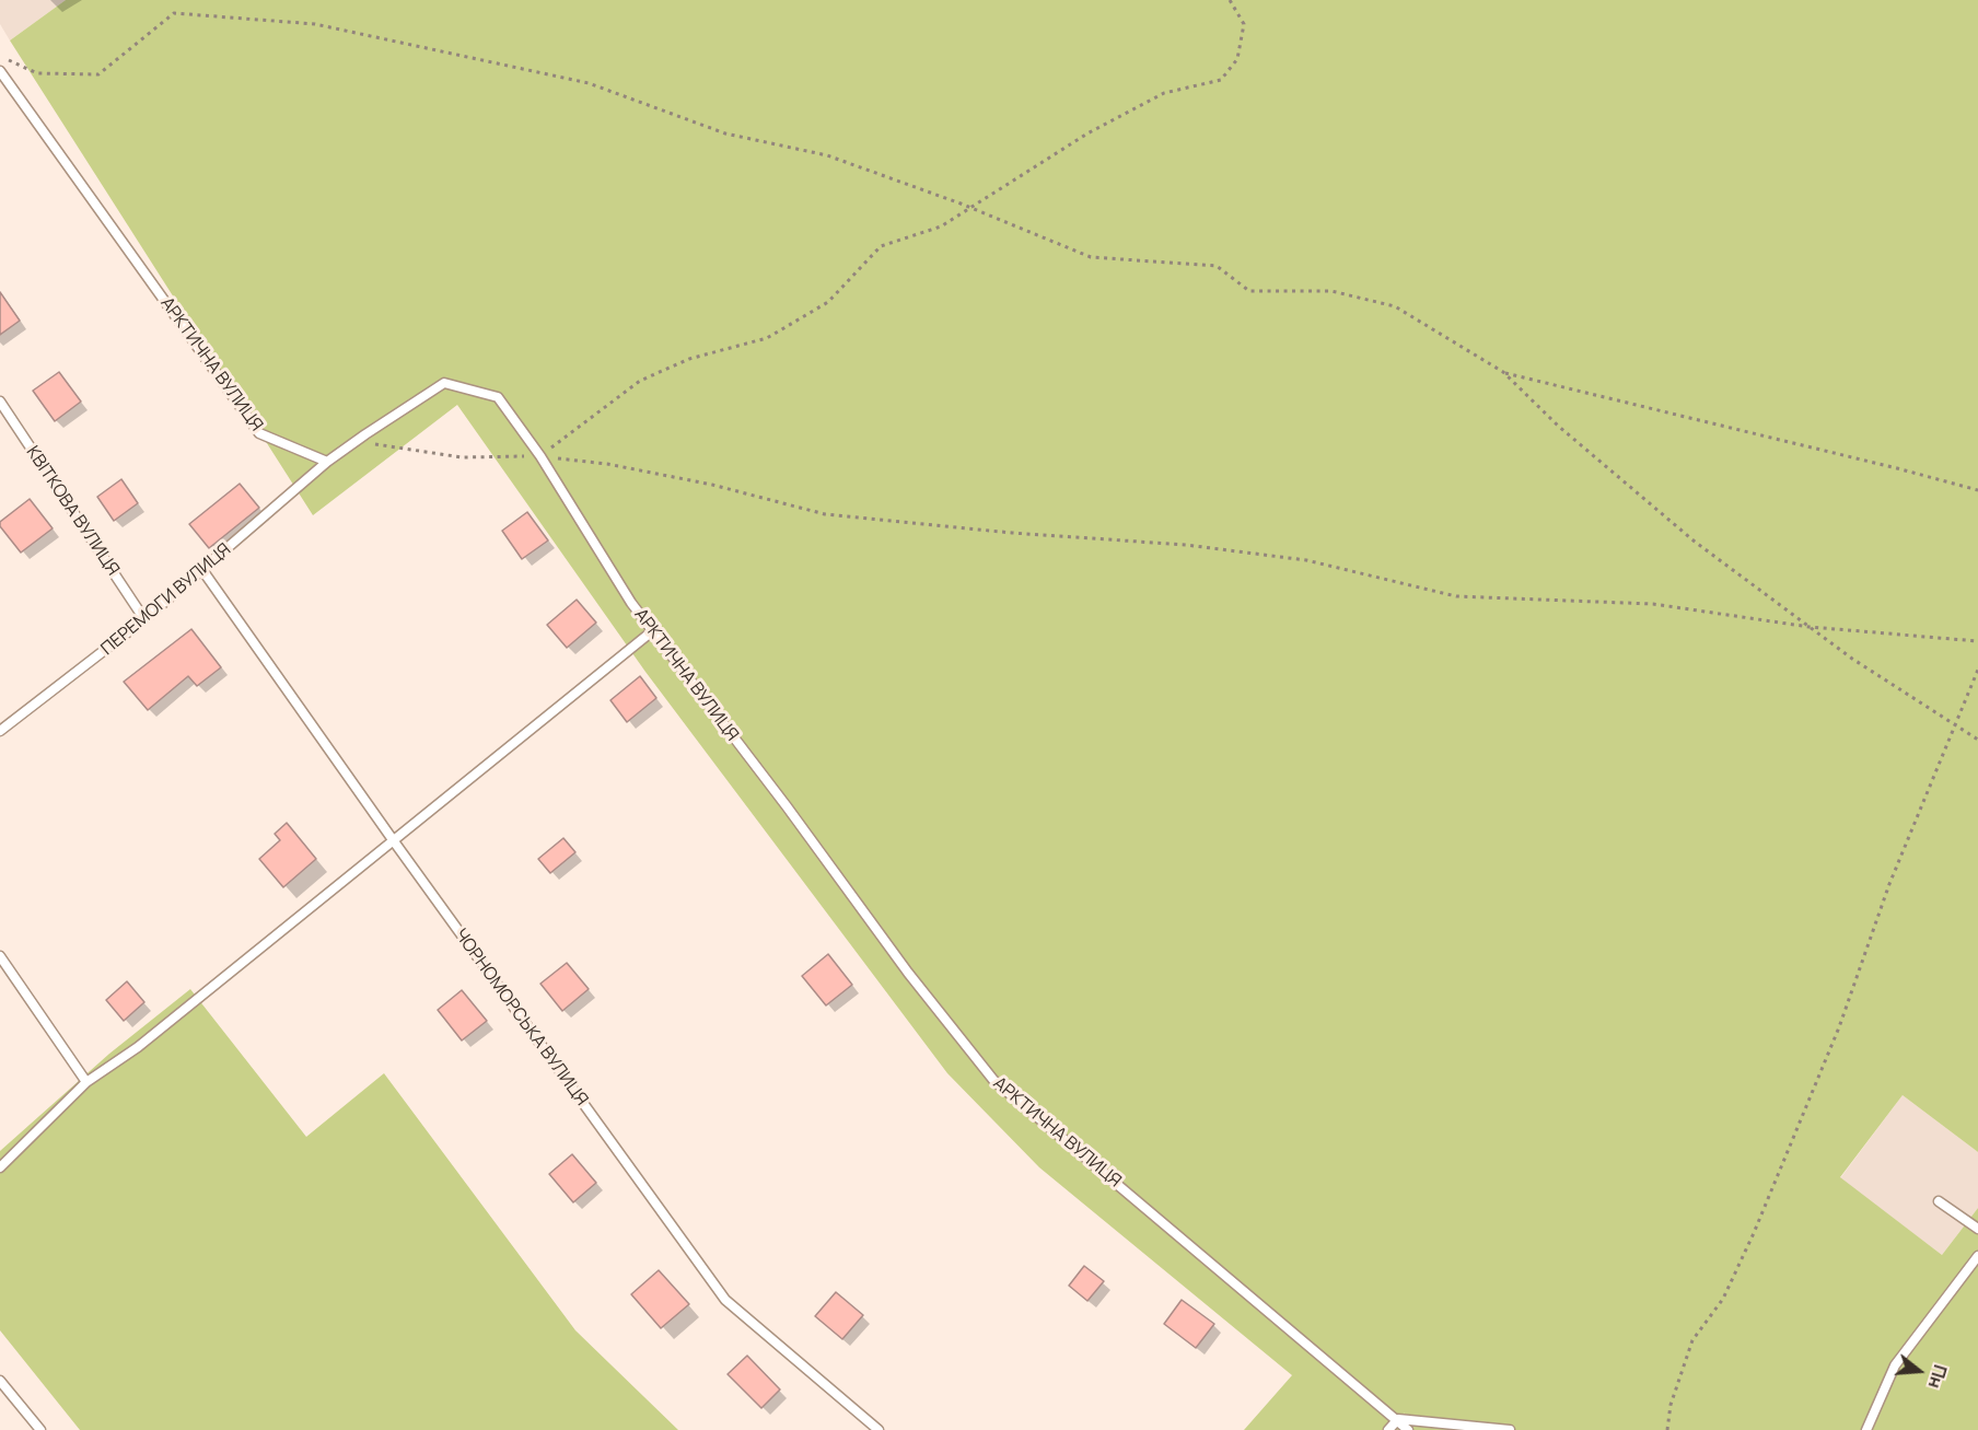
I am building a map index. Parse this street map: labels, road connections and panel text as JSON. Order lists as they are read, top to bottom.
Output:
{
  "streets": {
    "lane": [
      "АРКТИЧНА ВУЛИЦЯ",
      "КВІТКОВА ВУЛИЦЯ",
      "ПЕРЕМОГИ ВУЛИЦЯ",
      "ЧОРНОМОРСЬКА ВУЛИЦЯ"
    ]
  },
  "crossings": [
    ["АРКТИЧНА ВУЛИЦЯ", "ПЕРЕМОГИ ВУЛИЦЯ"],
    ["КВІТКОВА ВУЛИЦЯ", "ПЕРЕМОГИ ВУЛИЦЯ"],
    ["ПЕРЕМОГИ ВУЛИЦЯ", "ЧОРНОМОРСЬКА ВУЛИЦЯ"]
  ],
  "north": "right"
}
